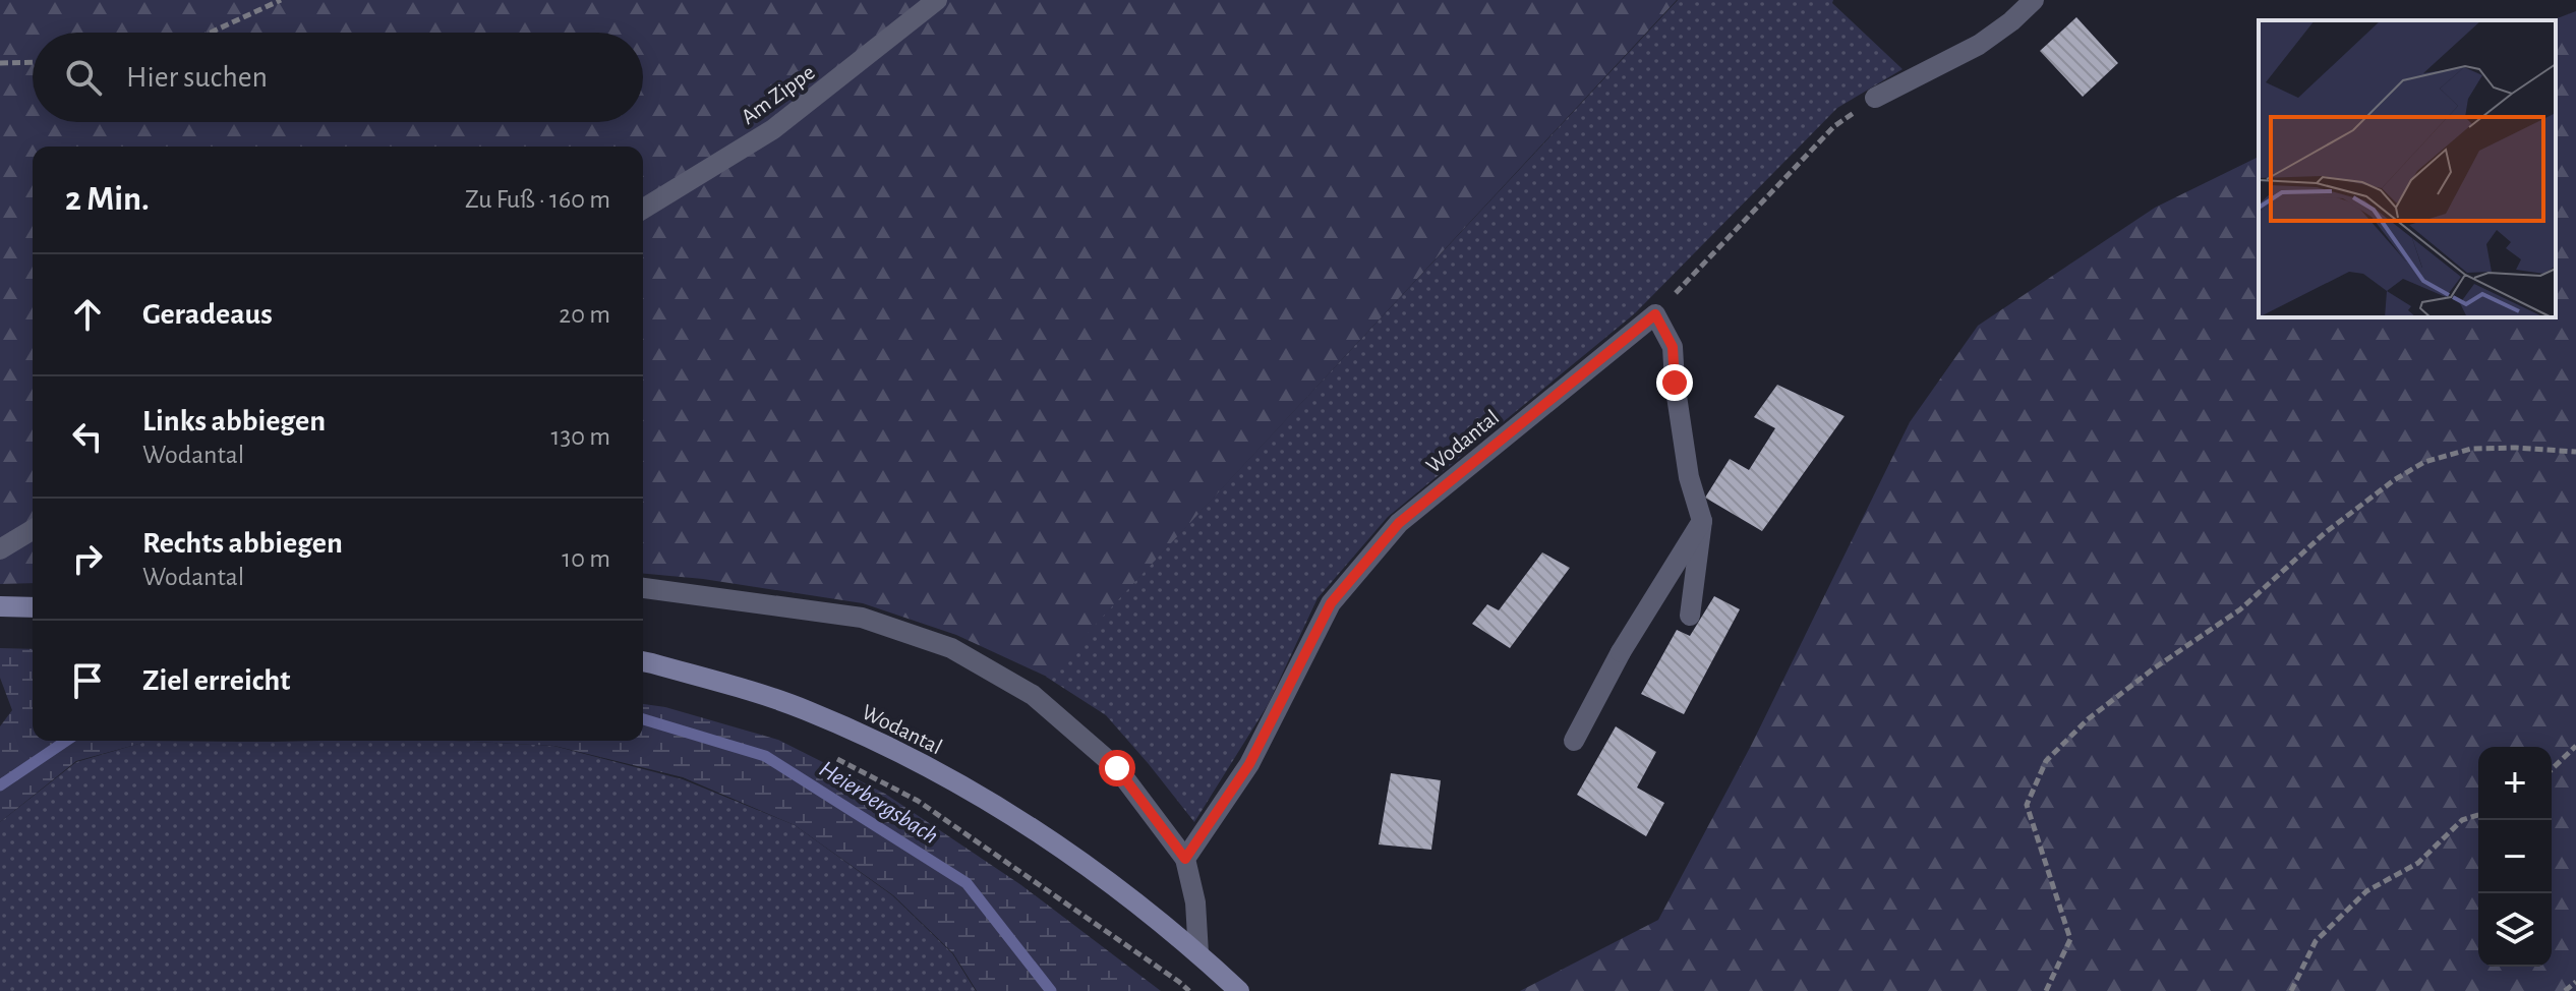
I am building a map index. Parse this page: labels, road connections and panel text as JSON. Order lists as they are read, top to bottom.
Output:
{
  "streets": {
    "main road": ["Wodantal"],
    "street": ["Am Zippe"]
  },
  "water": ["Heierbergsbach"],
  "page": {
    "search": "Hier suchen",
    "heading": ["2 Min.", "Zu Fuß · 160 m"],
    "list": [
      ["Geradeaus", "20 m"],
      ["Links abbiegen", "Wodantal", "130 m"],
      ["Rechts abbiegen", "Wodantal", "10 m"],
      "Ziel erreicht"
    ],
    "map_buttons": ["+", "−"]
  }
}
